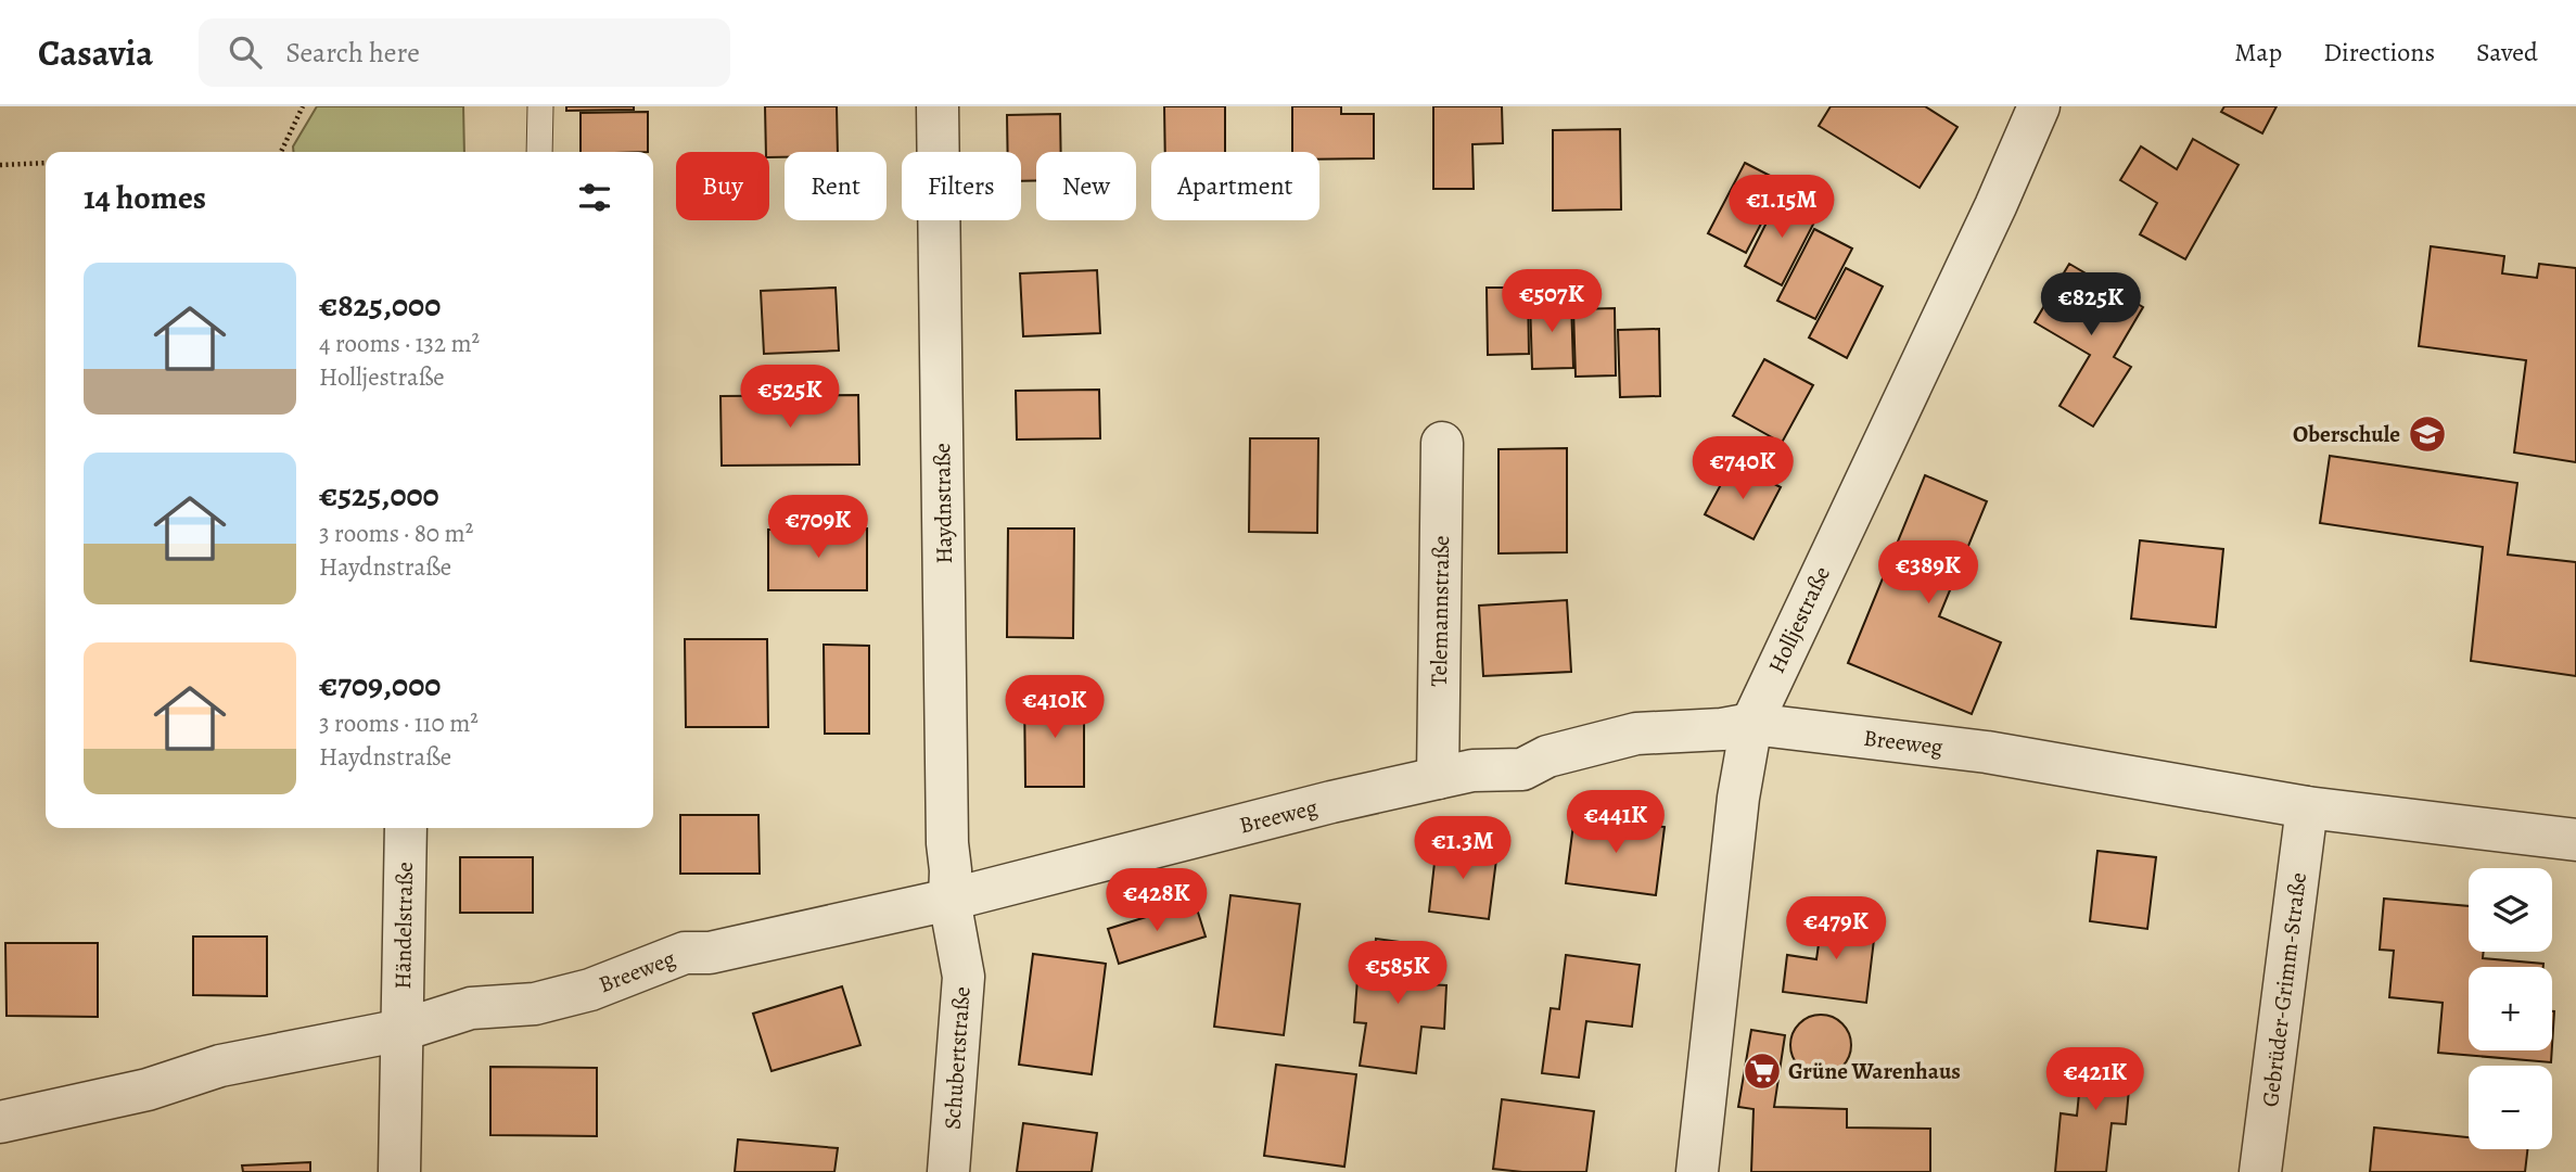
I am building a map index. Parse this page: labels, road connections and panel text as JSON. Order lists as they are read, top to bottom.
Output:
{
  "streets": {
    "street": [
      "Haydnstraße",
      "Telemannstraße",
      "Holljestraße",
      "Breeweg",
      "Händelstraße",
      "Gebrüder-Grimm-Straße",
      "Schubertstraße"
    ]
  },
  "crossings": [
    ["Haydnstraße", "Breeweg"],
    ["Haydnstraße", "Schubertstraße"],
    ["Telemannstraße", "Breeweg"],
    ["Holljestraße", "Breeweg"],
    ["Breeweg", "Händelstraße"],
    ["Breeweg", "Gebrüder-Grimm-Straße"],
    ["Breeweg", "Schubertstraße"]
  ],
  "places": {
    "school or university": ["Oberschule"],
    "supermarket": ["Grüne Warenhaus"]
  },
  "page": {
    "header": "Casavia",
    "search": "Search here",
    "nav": ["Map", "Directions", "Saved"],
    "chip": [
      "Buy",
      "Rent",
      "Filters",
      "New",
      "Apartment"
    ],
    "heading": "14 homes",
    "price": [
      "€1.15M",
      "€507K",
      "€825K",
      "€525K",
      "€740K",
      "€709K",
      "€389K",
      "€410K",
      "€441K",
      "€1.3M",
      "€428K",
      "€479K",
      "€585K",
      "€421K"
    ],
    "list": [
      {
        "name": "€825,000",
        "note": "4 rooms · 132 m² · Holljestraße"
      },
      {
        "name": "€525,000",
        "note": "3 rooms · 80 m² · Haydnstraße"
      },
      {
        "name": "€709,000",
        "note": "3 rooms · 110 m² · Haydnstraße"
      }
    ],
    "map_buttons": ["+", "−"]
  }
}
